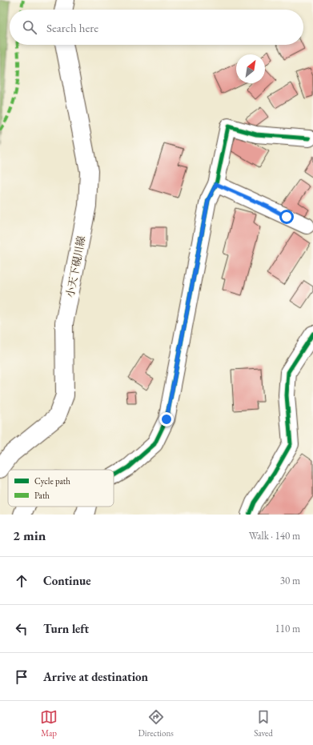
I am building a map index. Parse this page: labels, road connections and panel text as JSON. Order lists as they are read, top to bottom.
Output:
{
  "streets": {
    "main road": ["小天下硯川線"]
  },
  "legend": ["Cycle path", "Path"],
  "north": "top right",
  "page": {
    "search": "Search here",
    "heading": ["2 min", "Walk · 140 m"],
    "list": [
      ["Continue", "30 m"],
      ["Turn left", "110 m"],
      "Arrive at destination"
    ],
    "nav": ["Map", "Directions", "Saved"]
  }
}
